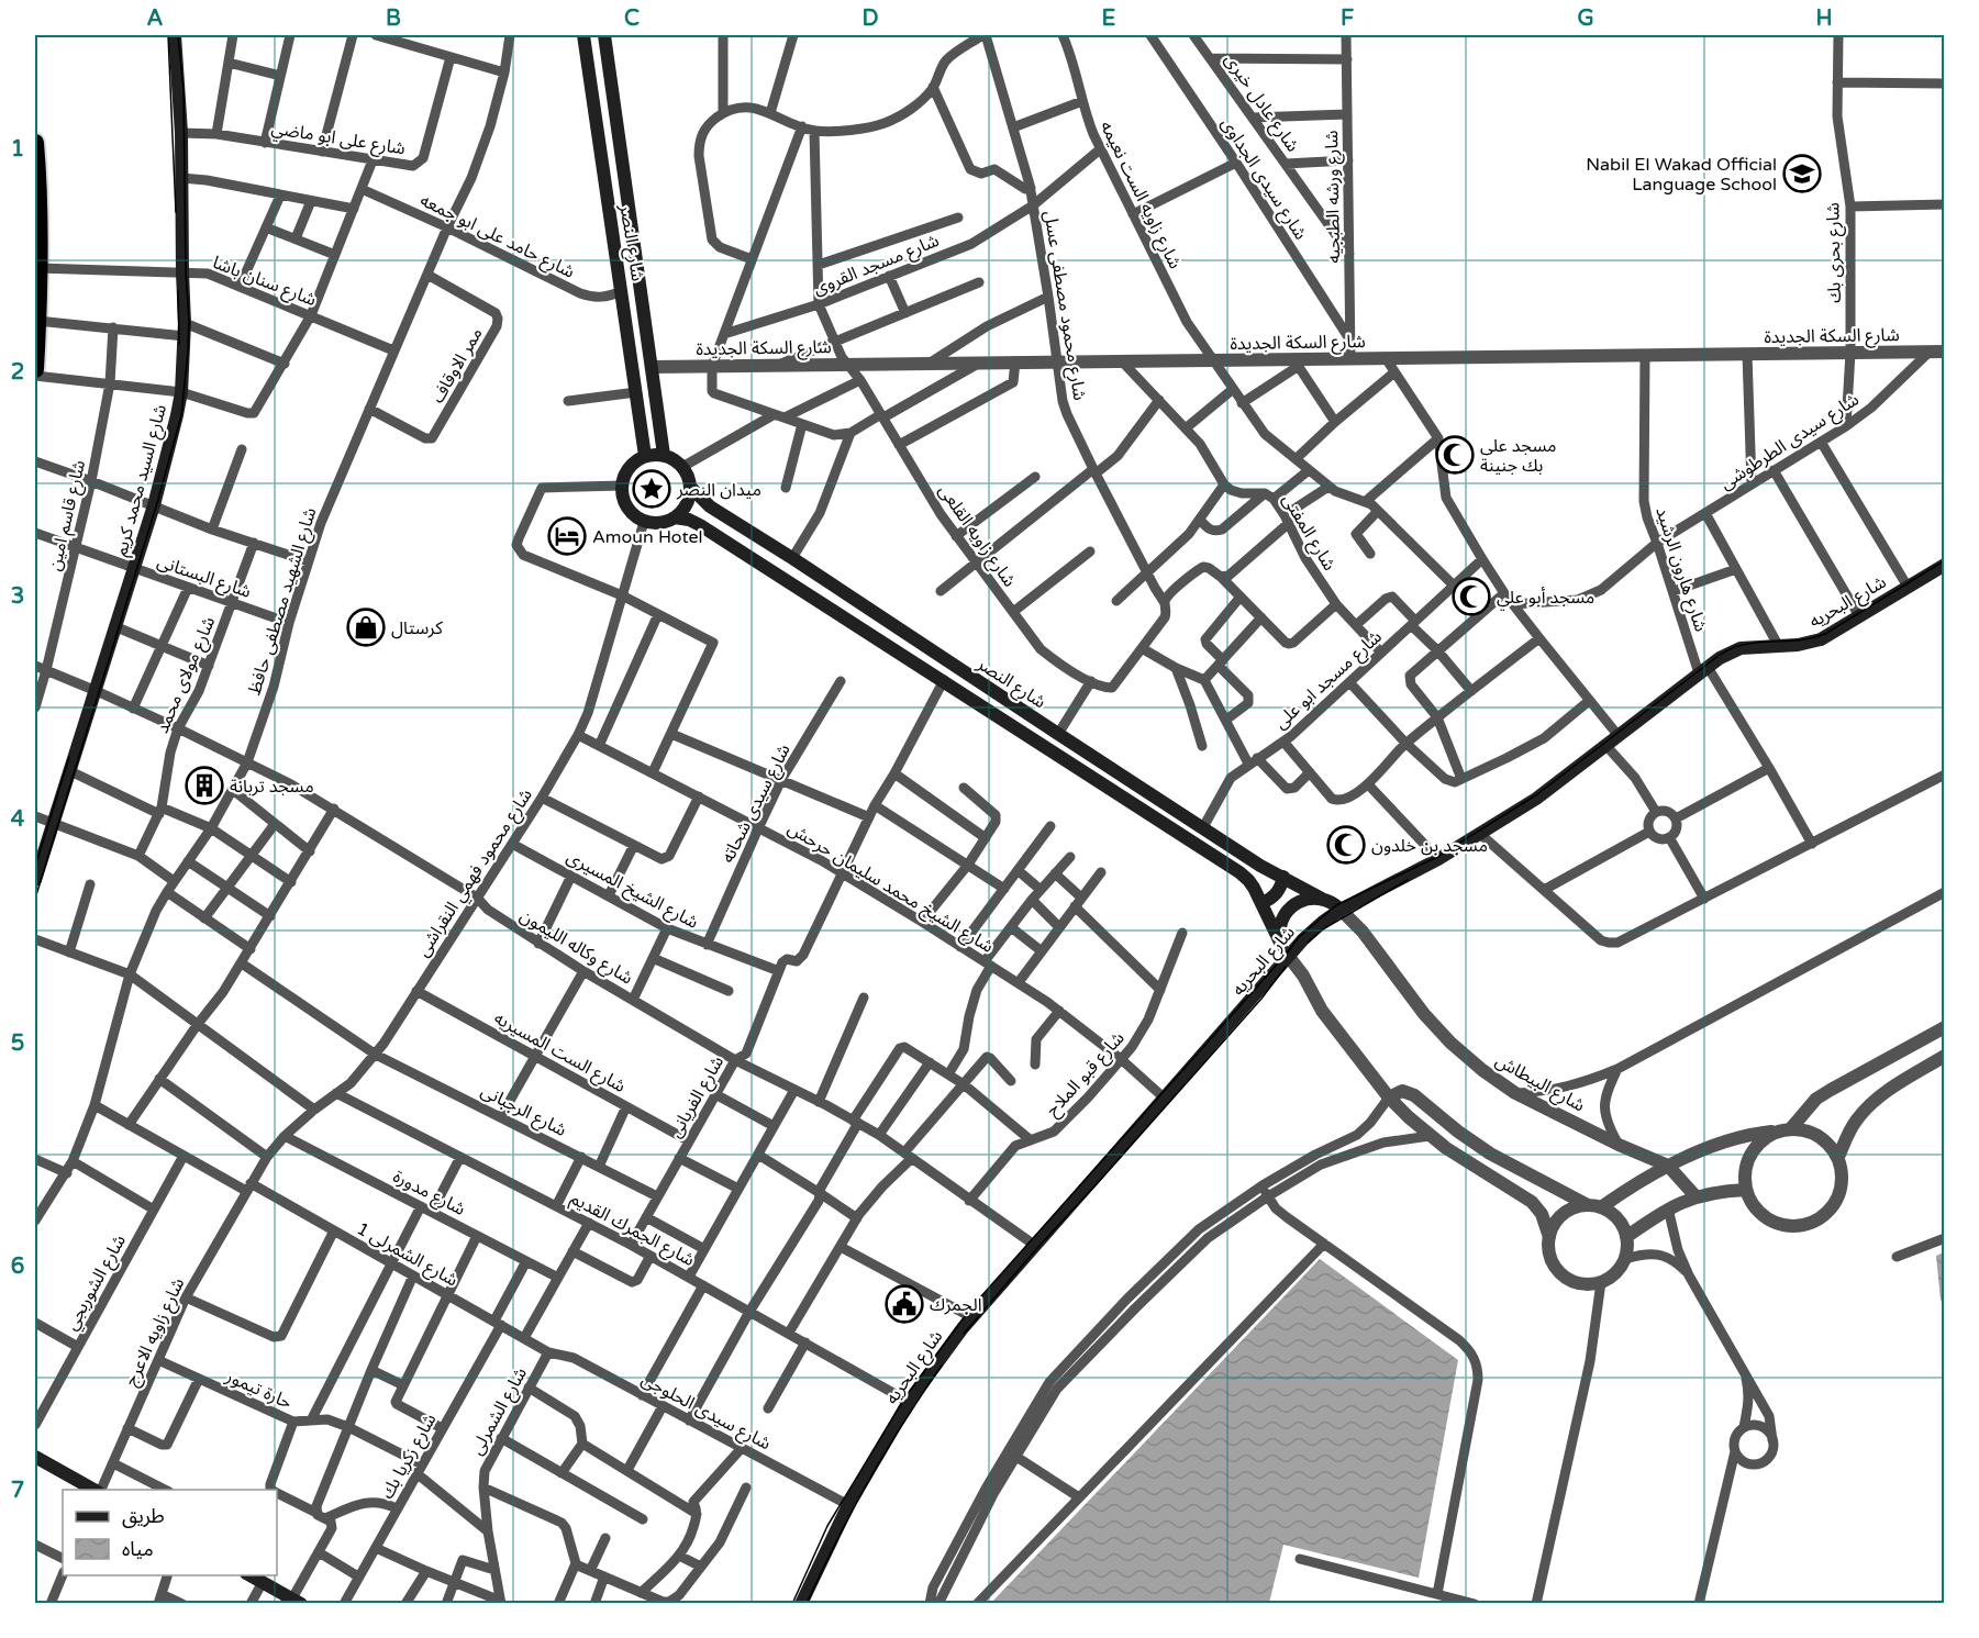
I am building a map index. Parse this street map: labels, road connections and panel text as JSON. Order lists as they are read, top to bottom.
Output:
{
  "streets": {
    "main road": ["شارع النصر", "شارع السيد محمد كريم", "شارع البحريه"],
    "street": [
      "شارع عادل خيرى",
      "شارع على ابو ماضي",
      "شارع سيدى الجداوى",
      "شارع زاويه الست نعيمه",
      "شارع ورشه الطبجيه",
      "شارع حامد على ابو جمعه",
      "شارع بحرى بك",
      "شارع مسجد القروى",
      "شارع سنان باشا",
      "شارع محمود مصطفى عسل",
      "شارع السكة الجديدة",
      "ممر الاوقاف",
      "شارع سيدى الطرطوشى",
      "شارع قاسم امين",
      "شارع المفتى",
      "شارع زاويه القلعى",
      "شارع هارون الرشيد",
      "شارع البستانى",
      "شارع الشهيد مصطفى حافظ",
      "شارع مولاى محمد",
      "شارع مسجد ابو على",
      "شارع سيدى شحاته",
      "شارع محمود فهمي النقراشى",
      "شارع الشيخ محمد سليمان حرحش",
      "شارع الشيخ المسيرى",
      "شارع وكاله الليمون",
      "شارع الست المسيريه",
      "شارع قبو الملاح",
      "شارع البيطاش",
      "شارع الفريانى",
      "شارع الرجبانى",
      "شارع مدورة",
      "شارع الجمرك القديم",
      "شارع الشمرلى 1",
      "شارع الشوربجي",
      "شارع زاويه الاعرج",
      "حارة تيمور",
      "شارع الشمرلى",
      "شارع سيدى الحلوجى",
      "شارع زكريا بك"
    ]
  },
  "crossings": [
    ["شارع عادل خيرى", "شارع ورشه الطبجيه"],
    ["شارع على ابو ماضي", "شارع السيد محمد كريم"],
    ["شارع سيدى الجداوى", "شارع ورشه الطبجيه"],
    ["شارع زاويه الست نعيمه", "شارع مسجد القروى"],
    ["شارع زاويه الست نعيمه", "شارع السكة الجديدة"],
    ["شارع زاويه الست نعيمه", "شارع مسجد ابو على"],
    ["شارع ورشه الطبجيه", "شارع السكة الجديدة"],
    ["شارع حامد على ابو جمعه", "شارع النصر"],
    ["شارع حامد على ابو جمعه", "شارع الشهيد مصطفى حافظ"],
    ["شارع النصر", "شارع السكة الجديدة"],
    ["شارع النصر", "شارع البحريه"],
    ["شارع النصر", "شارع مسجد ابو على"],
    ["شارع النصر", "شارع محمود فهمي النقراشى"],
    ["شارع النصر", "شارع البيطاش"],
    ["شارع بحرى بك", "شارع السكة الجديدة"],
    ["شارع بحرى بك", "شارع سيدى الطرطوشى"],
    ["شارع مسجد القروى", "شارع محمود مصطفى عسل"],
    ["شارع مسجد القروى", "شارع زاويه القلعى"],
    ["شارع سنان باشا", "شارع السيد محمد كريم"],
    ["شارع سنان باشا", "شارع الشهيد مصطفى حافظ"],
    ["شارع محمود مصطفى عسل", "شارع السكة الجديدة"],
    ["شارع السكة الجديدة", "شارع سيدى الطرطوشى"],
    ["شارع السكة الجديدة", "شارع زاويه القلعى"],
    ["شارع السكة الجديدة", "شارع هارون الرشيد"],
    ["ممر الاوقاف", "شارع الشهيد مصطفى حافظ"],
    ["شارع سيدى الطرطوشى", "شارع هارون الرشيد"],
    ["شارع السيد محمد كريم", "شارع البستانى"],
    ["شارع السيد محمد كريم", "شارع وكاله الليمون"],
    ["شارع قاسم امين", "شارع البستانى"],
    ["شارع قاسم امين", "شارع وكاله الليمون"],
    ["شارع المفتى", "شارع مسجد ابو على"],
    ["شارع هارون الرشيد", "شارع البحريه"],
    ["شارع البستانى", "شارع الشهيد مصطفى حافظ"],
    ["شارع البستانى", "شارع مولاى محمد"],
    ["شارع الشهيد مصطفى حافظ", "شارع وكاله الليمون"],
    ["شارع الشهيد مصطفى حافظ", "شارع الشمرلى 1"],
    ["شارع البحريه", "شارع الشيخ محمد سليمان حرحش"],
    ["شارع البحريه", "شارع وكاله الليمون"],
    ["شارع البحريه", "شارع البيطاش"],
    ["شارع البحريه", "شارع الجمرك القديم"],
    ["شارع البحريه", "شارع سيدى الحلوجى"],
    ["شارع مولاى محمد", "شارع وكاله الليمون"],
    ["شارع سيدى شحاته", "شارع الشيخ محمد سليمان حرحش"],
    ["شارع سيدى شحاته", "شارع الشيخ المسيرى"],
    ["شارع محمود فهمي النقراشى", "شارع الشيخ محمد سليمان حرحش"],
    ["شارع محمود فهمي النقراشى", "شارع الشيخ المسيرى"],
    ["شارع محمود فهمي النقراشى", "شارع وكاله الليمون"],
    ["شارع محمود فهمي النقراشى", "شارع الست المسيريه"],
    ["شارع محمود فهمي النقراشى", "شارع الرجبانى"],
    ["شارع محمود فهمي النقراشى", "شارع مدورة"],
    ["شارع محمود فهمي النقراشى", "شارع الجمرك القديم"],
    ["شارع محمود فهمي النقراشى", "شارع الشمرلى 1"],
    ["شارع محمود فهمي النقراشى", "شارع زاويه الاعرج"],
    ["شارع الشيخ محمد سليمان حرحش", "شارع قبو الملاح"],
    ["شارع الشيخ المسيرى", "شارع الفريانى"],
    ["شارع وكاله الليمون", "شارع قبو الملاح"],
    ["شارع وكاله الليمون", "شارع الفريانى"],
    ["شارع الست المسيريه", "شارع الفريانى"],
    ["شارع الفريانى", "شارع الرجبانى"],
    ["شارع الفريانى", "شارع الجمرك القديم"],
    ["شارع مدورة", "شارع زكريا بك"],
    ["شارع الشمرلى 1", "شارع الشوربجي"],
    ["شارع الشمرلى 1", "شارع زاويه الاعرج"],
    ["شارع الشمرلى 1", "شارع الشمرلى"],
    ["شارع الشمرلى 1", "شارع سيدى الحلوجى"],
    ["شارع الشمرلى 1", "شارع زكريا بك"],
    ["شارع زاويه الاعرج", "حارة تيمور"],
    ["حارة تيمور", "شارع الشمرلى"],
    ["حارة تيمور", "شارع زكريا بك"],
    ["شارع الشمرلى", "شارع سيدى الحلوجى"]
  ],
  "places": {
    "school or university": ["Nabil El Wakad Official Language School"],
    "mosque": ["مسجد على بك جنينة", "مسجد أبو علي", "مسجد بن خلدون"],
    "place": ["ميدان النصر"],
    "hotel": ["Amoun Hotel"],
    "shop": ["كرستال"],
    "building": ["مسجد تربانة"],
    "public building": ["الجمرك"]
  },
  "legend": ["طريق", "مياه"],
  "grid": {
    "columns": [
      "A",
      "B",
      "C",
      "D",
      "E",
      "F",
      "G",
      "H"
    ],
    "rows": [
      "1",
      "2",
      "3",
      "4",
      "5",
      "6",
      "7"
    ]
  }
}
